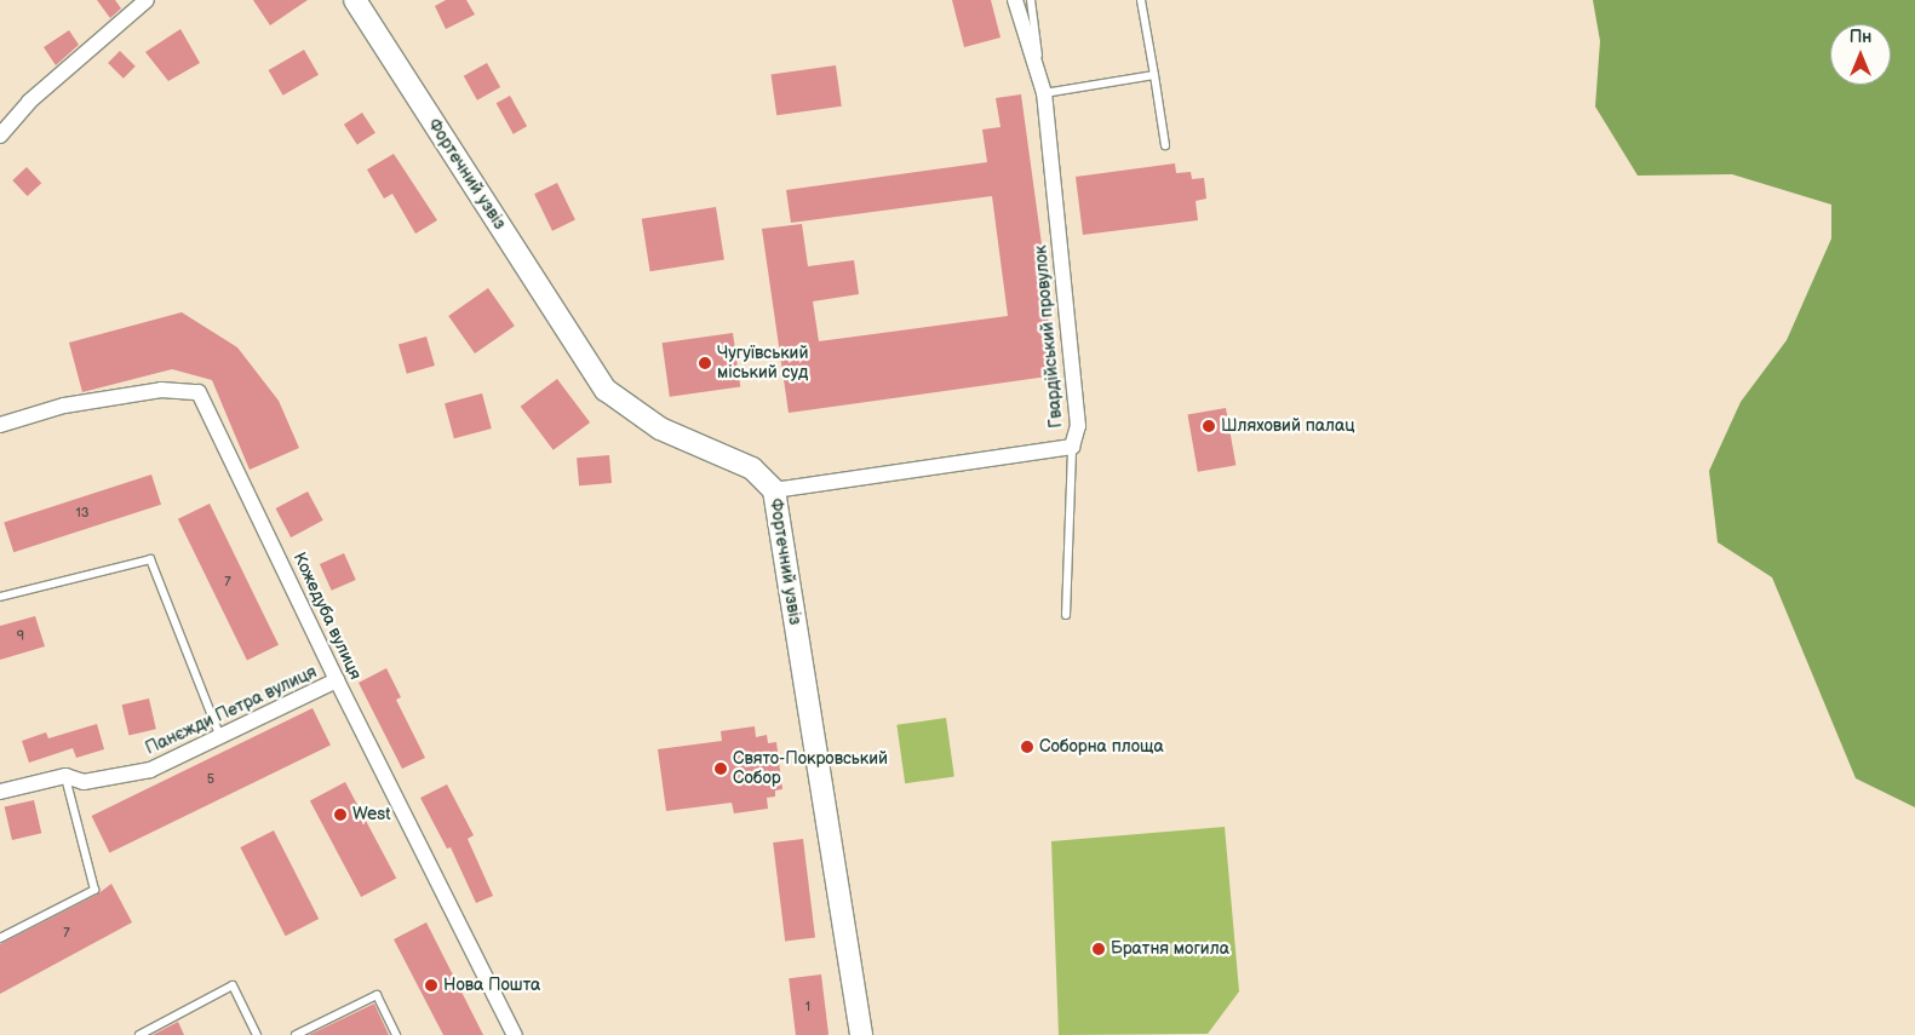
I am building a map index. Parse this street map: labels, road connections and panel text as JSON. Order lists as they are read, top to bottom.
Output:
{
  "streets": {
    "street": [
      "Фортечний узвіз",
      "Гвардійський провулок",
      "Кожедуба вулиця",
      "Панєжди Петра вулиця"
    ]
  },
  "crossings": [
    ["Фортечний узвіз", "Гвардійський провулок"],
    ["Кожедуба вулиця", "Панєжди Петра вулиця"]
  ],
  "places": [
    "Чугуївський міський суд",
    "Шляховий палац",
    "Соборна площа",
    "Свято-Покровський Собор",
    "West",
    "Братня могила",
    "Нова Пошта"
  ],
  "house_numbers": [
    "13",
    "7",
    "9",
    "5",
    "7",
    "1"
  ],
  "north": "top"
}
